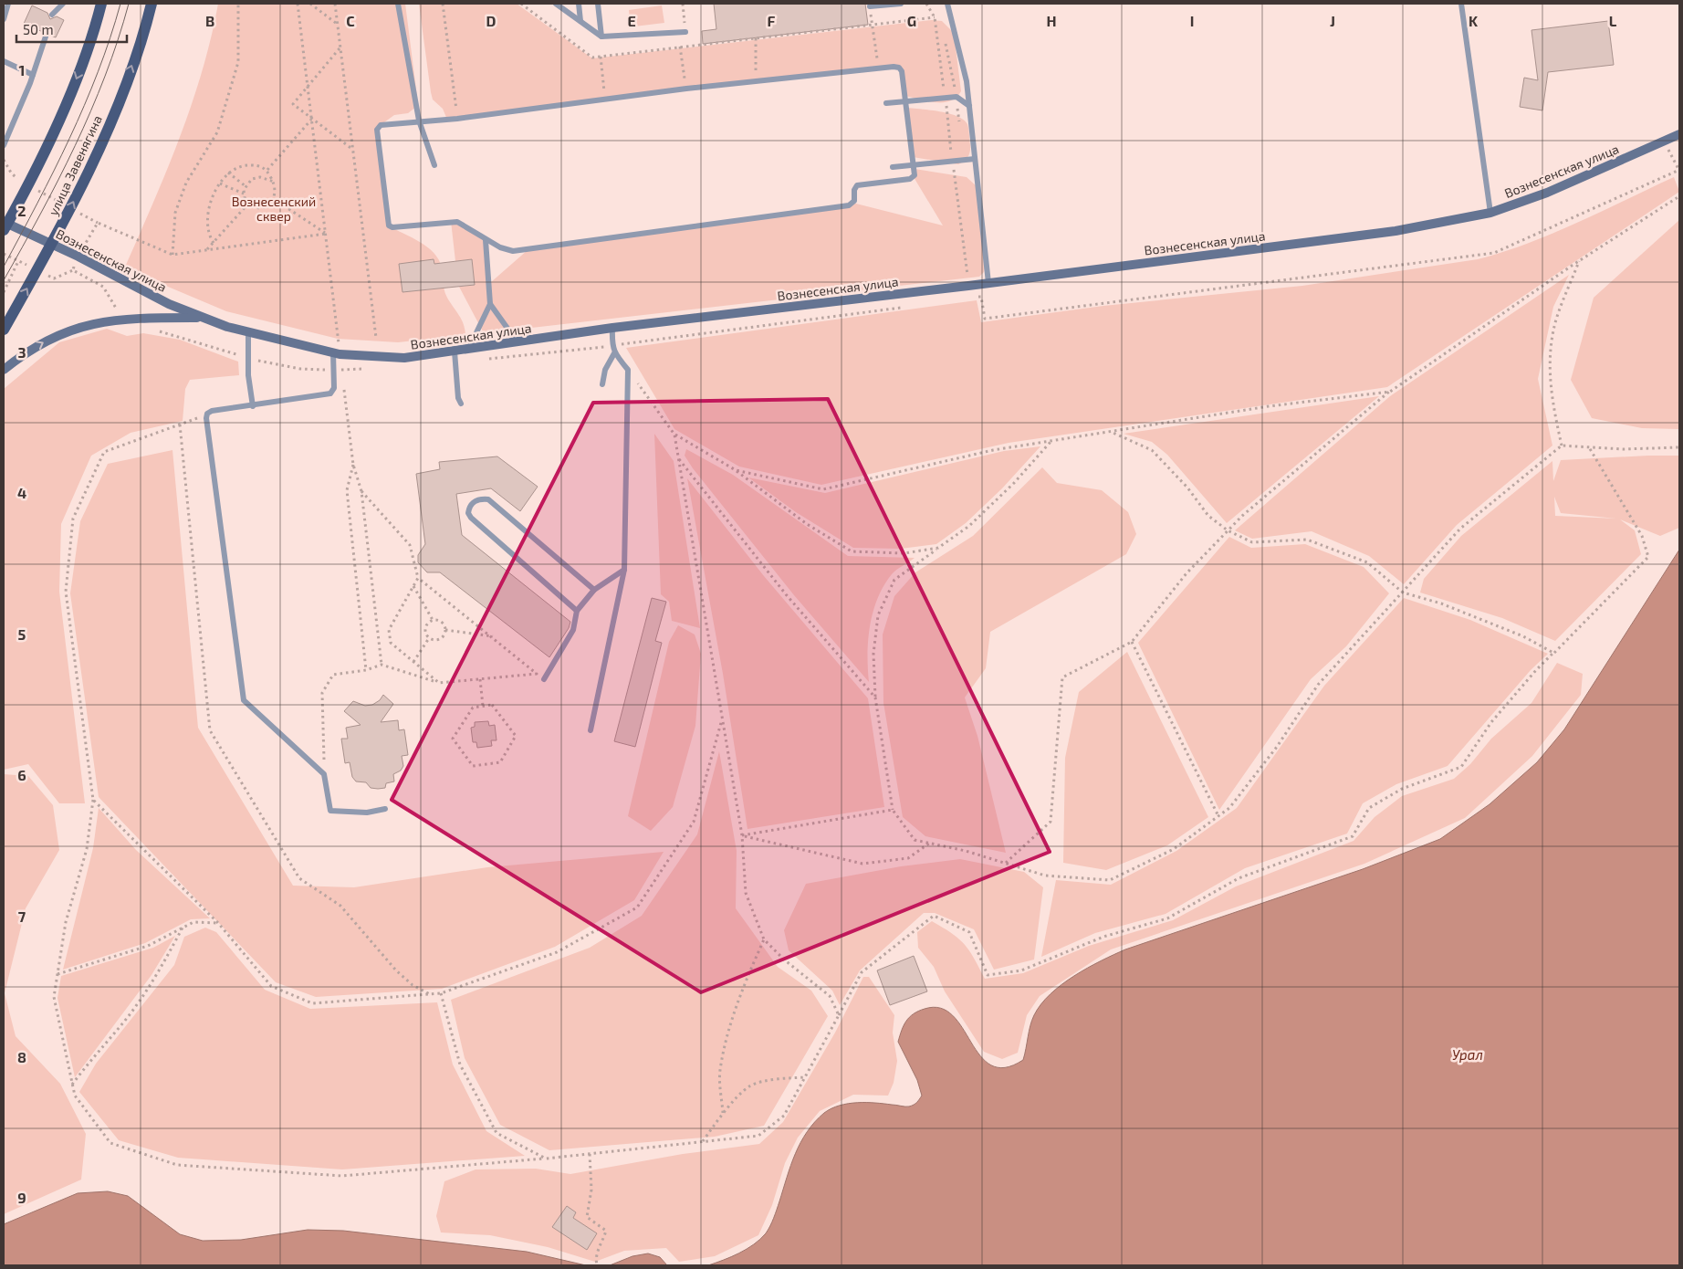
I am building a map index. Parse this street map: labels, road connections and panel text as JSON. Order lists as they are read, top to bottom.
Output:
{
  "streets": {
    "main road": ["улица Завенягина", "Вознесенская улица"]
  },
  "crossings": [
    ["улица Завенягина", "Вознесенская улица"]
  ],
  "water": ["Урал"],
  "parks": ["Вознесенский cквер"],
  "scale_bar": "50 m",
  "grid": {
    "columns": [
      "B",
      "C",
      "D",
      "E",
      "F",
      "G",
      "H",
      "I",
      "J",
      "K",
      "L"
    ],
    "rows": [
      "1",
      "2",
      "3",
      "4",
      "5",
      "6",
      "7",
      "8",
      "9"
    ]
  }
}
